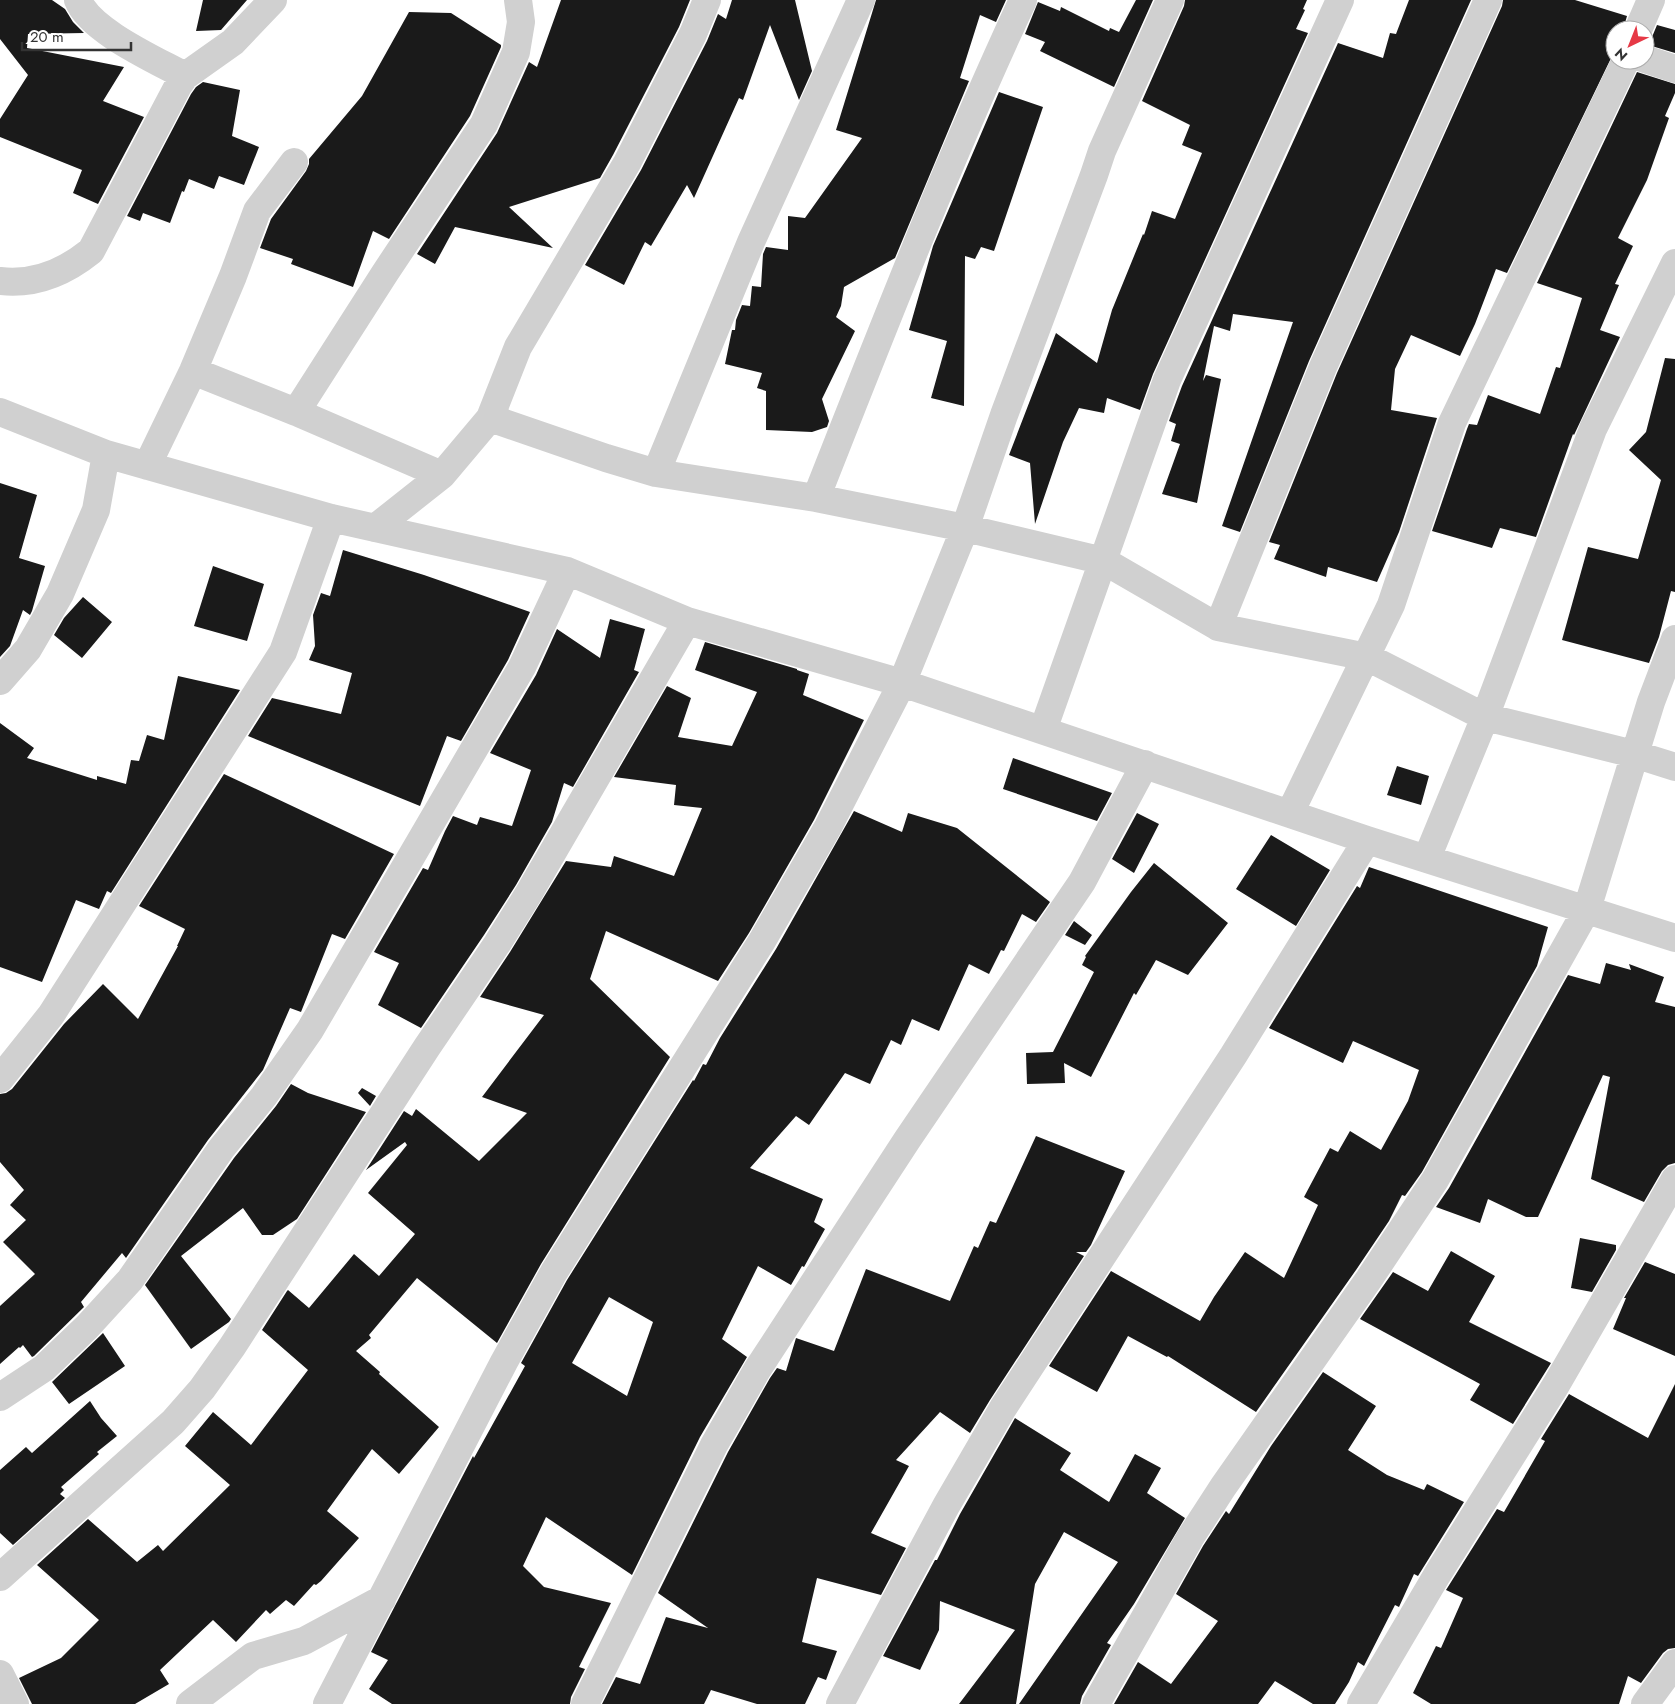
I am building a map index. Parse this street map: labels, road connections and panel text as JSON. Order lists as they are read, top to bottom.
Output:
{
  "scale_bar": "20 m",
  "north": "bottom left"
}
